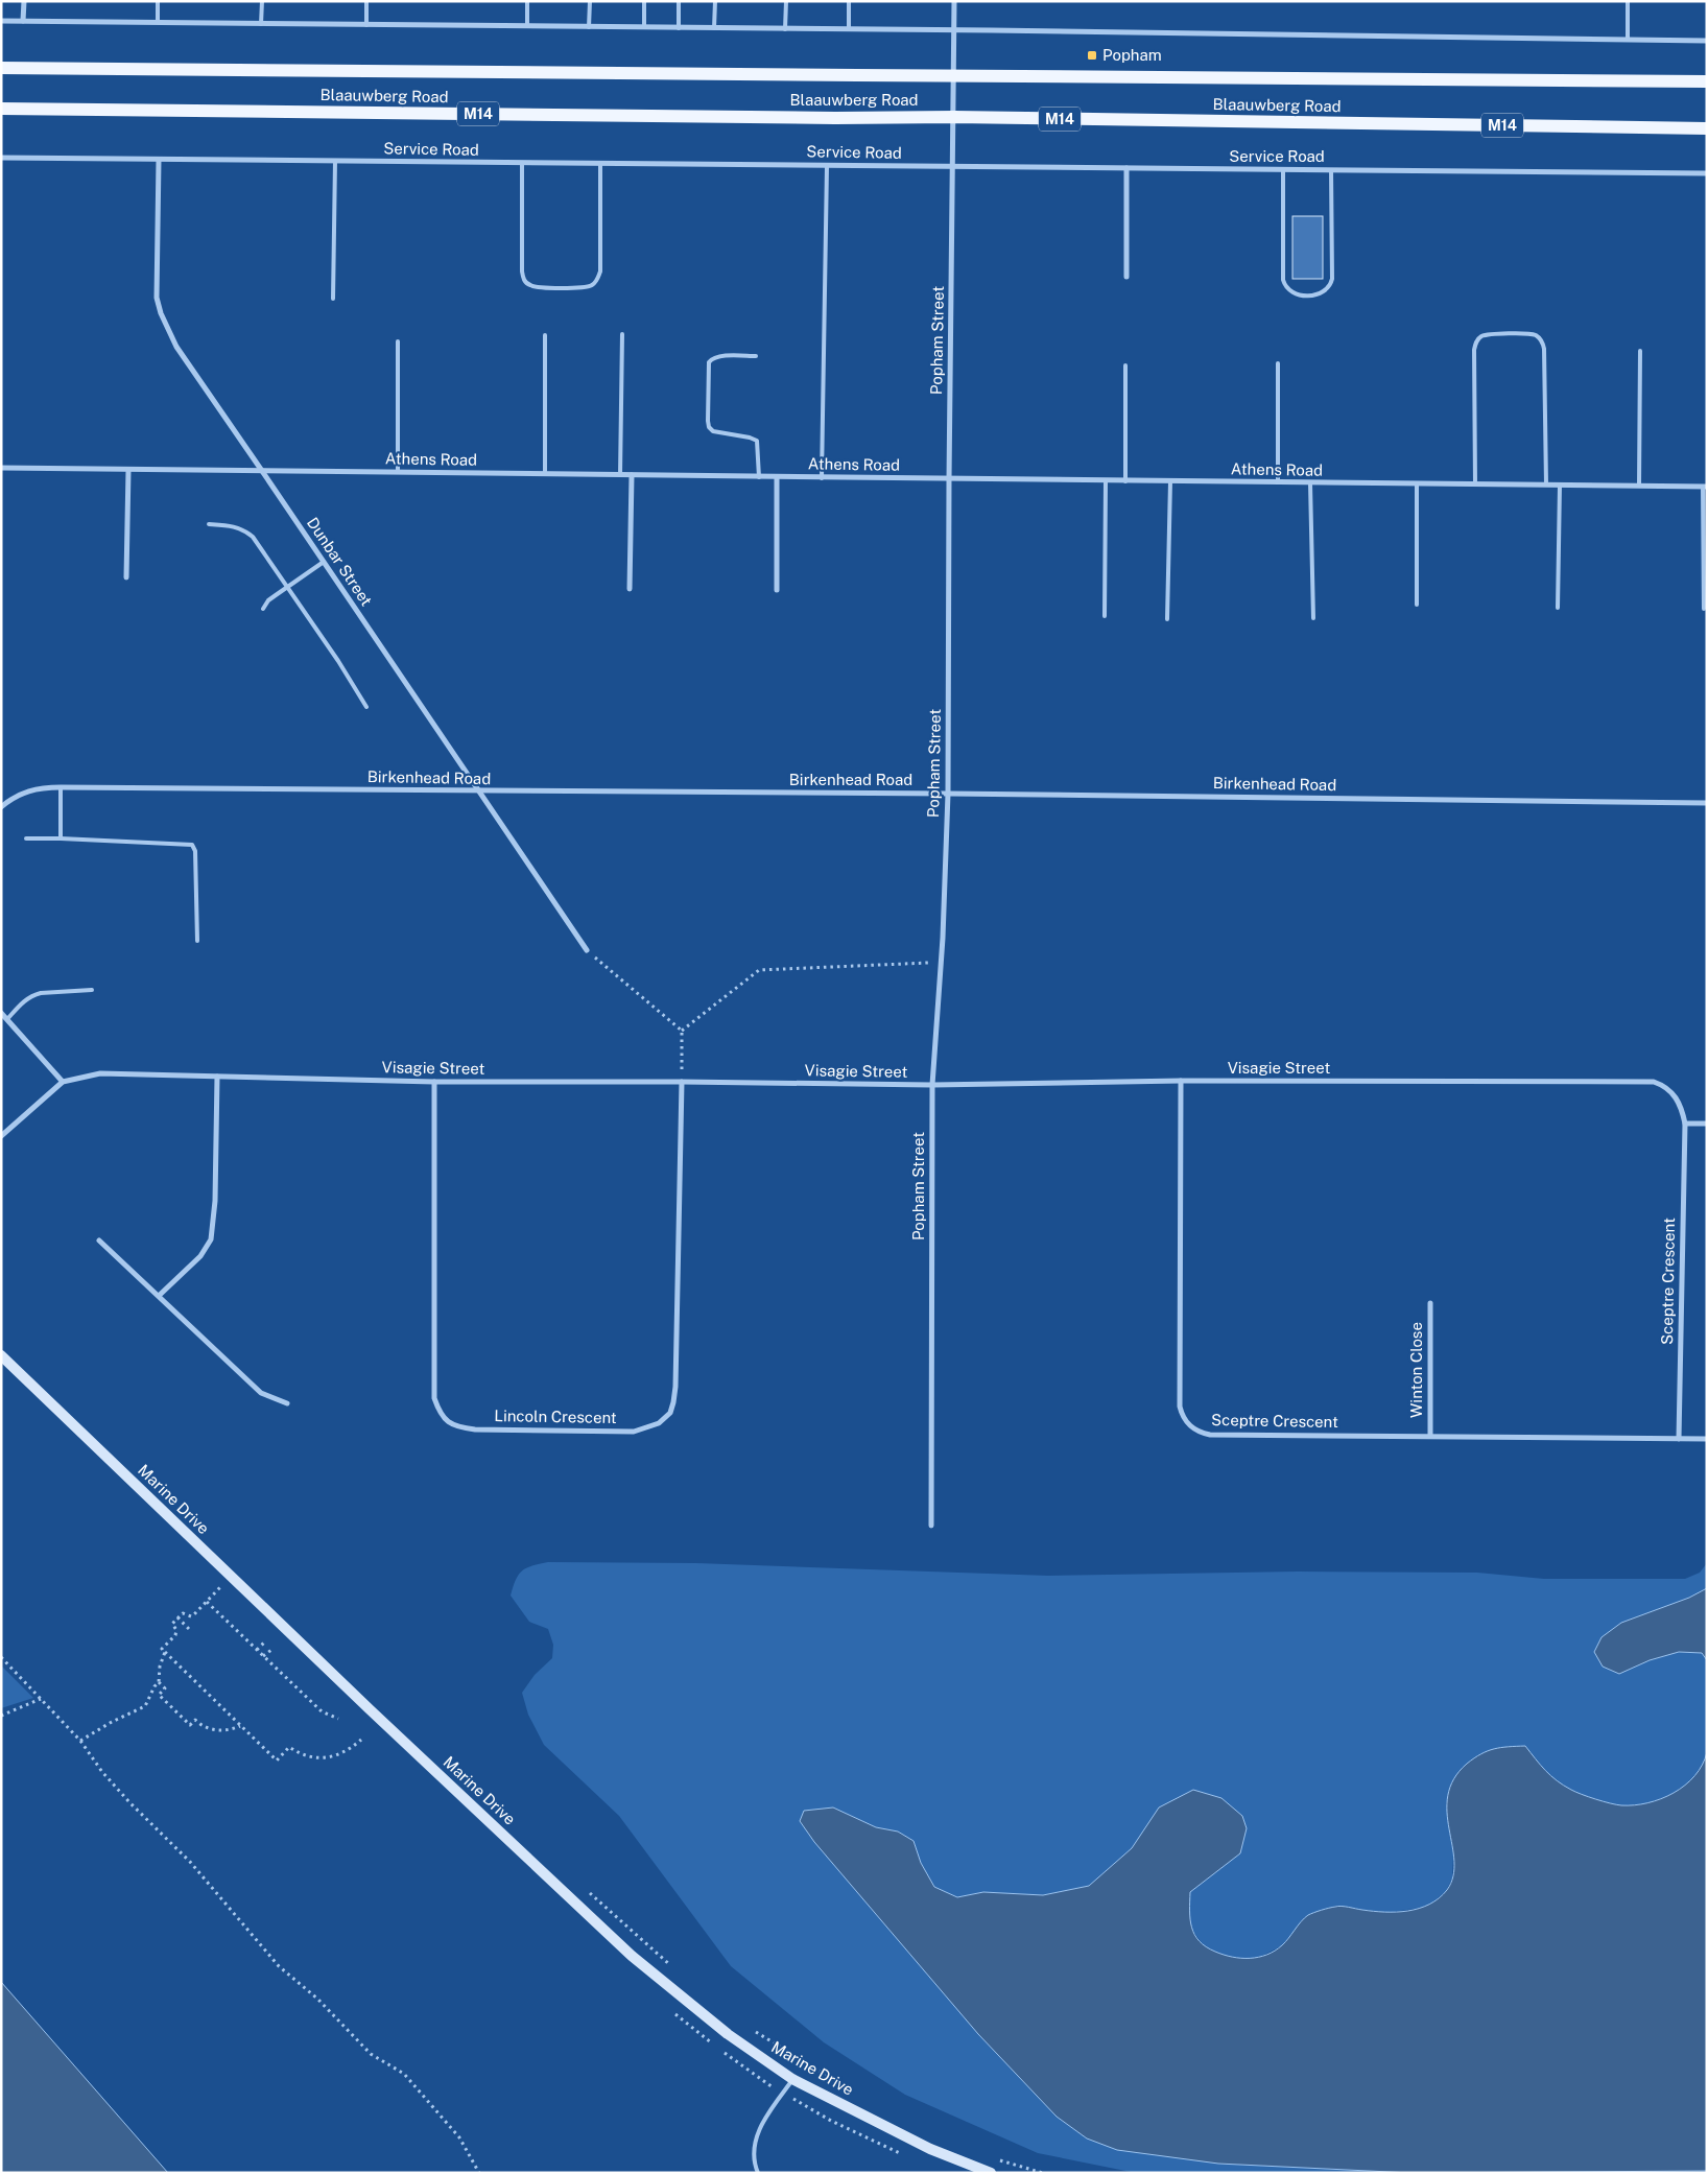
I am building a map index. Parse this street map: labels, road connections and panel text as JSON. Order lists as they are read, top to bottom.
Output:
{
  "streets": {
    "main road": ["Blaauwberg Road", "M14", "Marine Drive"],
    "street": [
      "Service Road",
      "Popham Street",
      "Athens Road",
      "Dunbar Street",
      "Birkenhead Road",
      "Visagie Street",
      "Sceptre Crescent",
      "Winton Close",
      "Lincoln Crescent"
    ]
  },
  "crossings": [
    ["Blaauwberg Road", "Popham Street"],
    ["Service Road", "Popham Street"],
    ["Service Road", "Dunbar Street"],
    ["Popham Street", "Athens Road"],
    ["Popham Street", "Birkenhead Road"],
    ["Popham Street", "Visagie Street"],
    ["Athens Road", "Dunbar Street"],
    ["Dunbar Street", "Birkenhead Road"],
    ["Visagie Street", "Sceptre Crescent"],
    ["Visagie Street", "Lincoln Crescent"],
    ["Sceptre Crescent", "Winton Close"]
  ],
  "places": {
    "transit": ["Popham"]
  }
}
